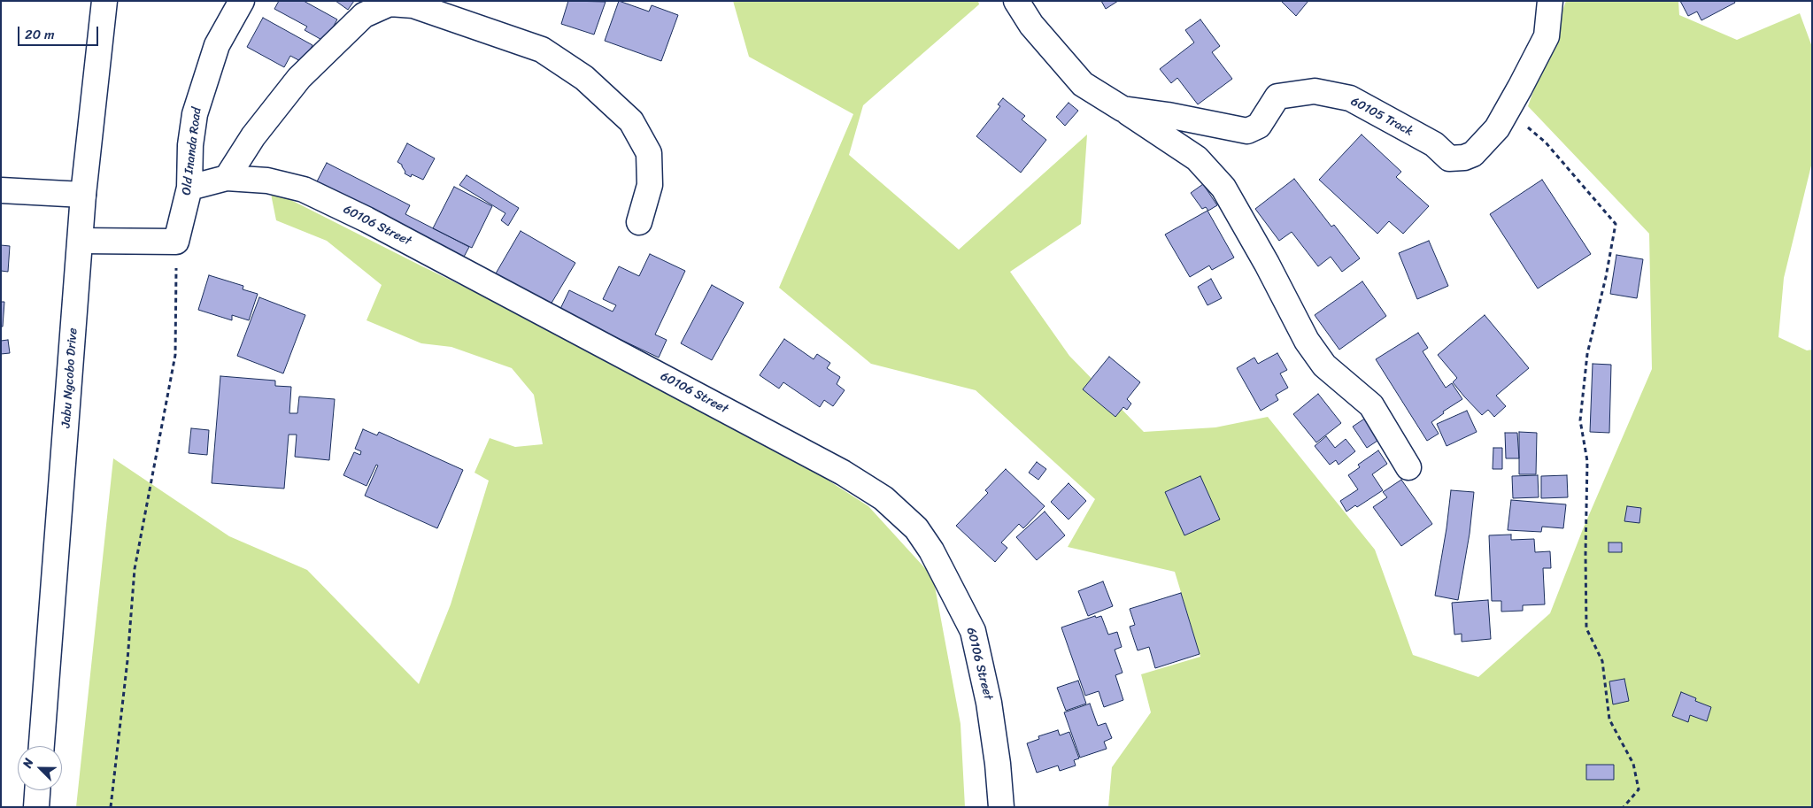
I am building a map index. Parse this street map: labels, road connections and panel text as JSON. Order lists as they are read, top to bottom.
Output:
{
  "streets": {
    "street": [
      "60105 Track",
      "Old Inanda Road",
      "60106 Street",
      "Jabu Ngcobo Drive"
    ]
  },
  "crossings": [
    ["Old Inanda Road", "60106 Street"]
  ],
  "scale_bar": "20 m",
  "north": "top left"
}
